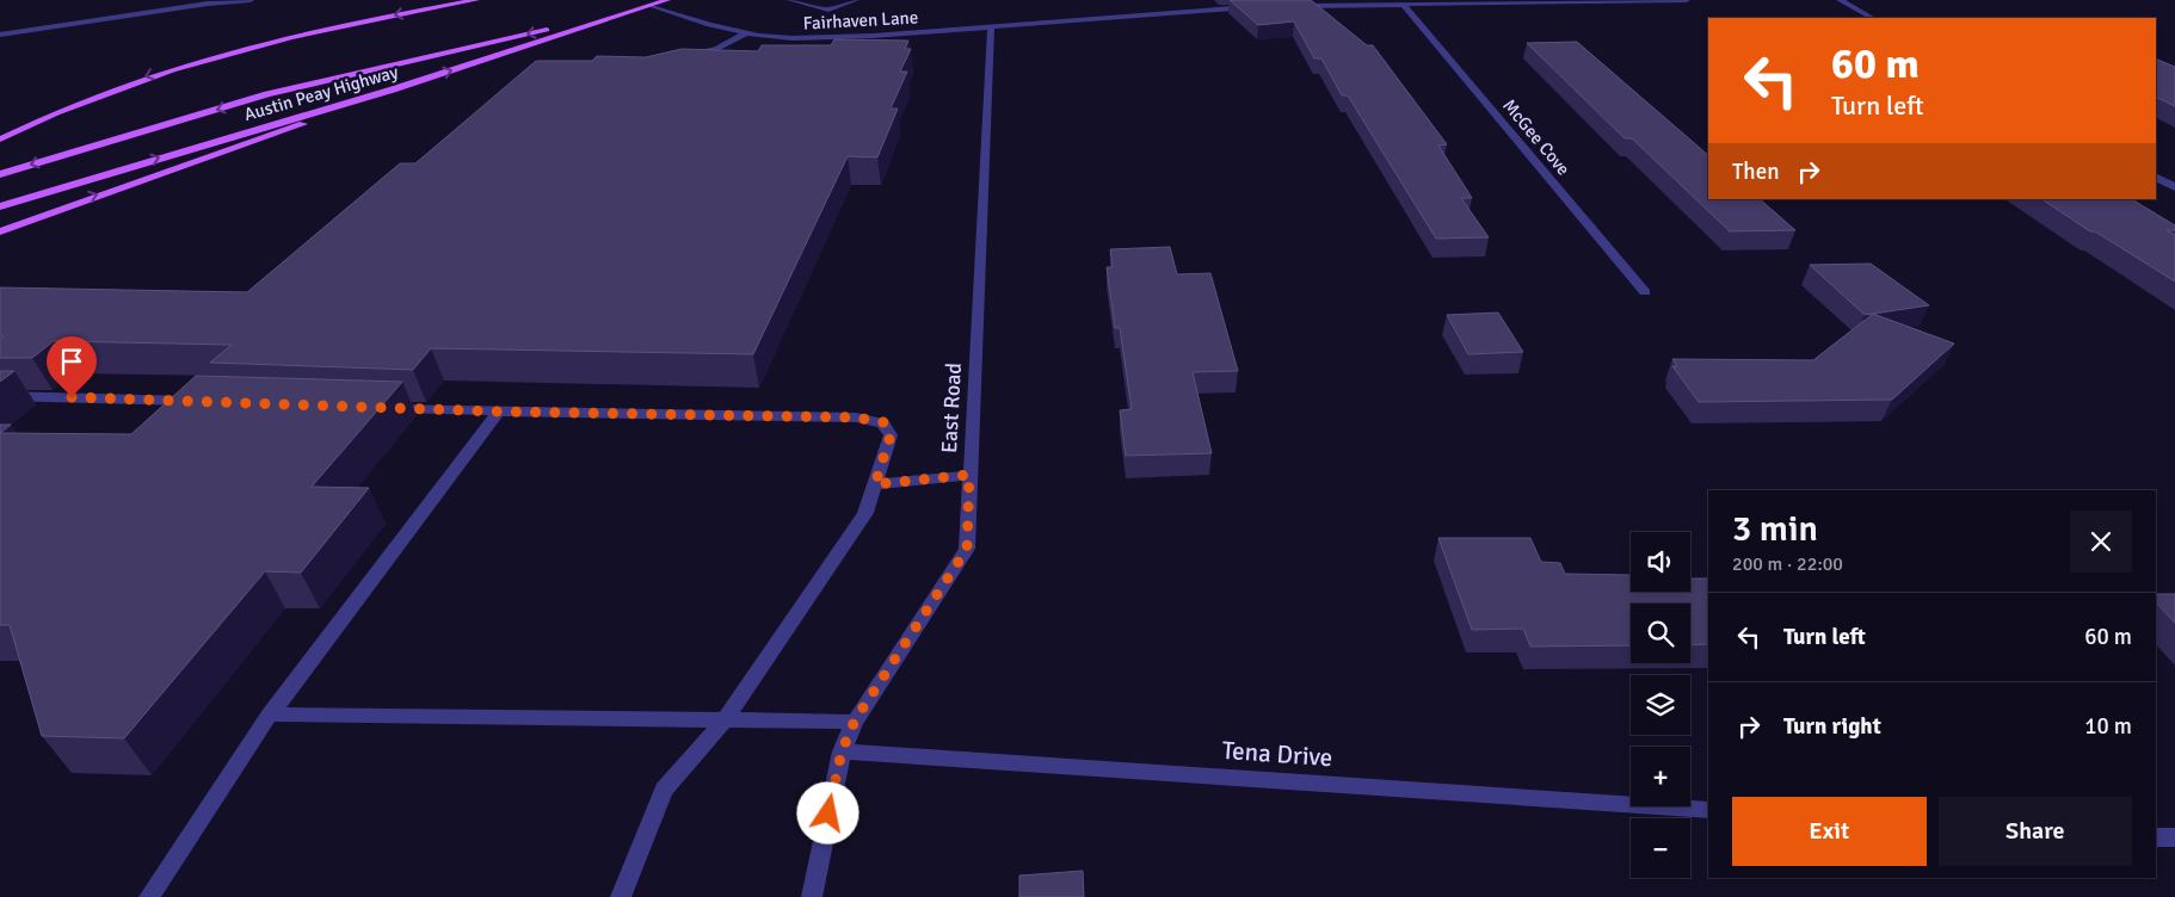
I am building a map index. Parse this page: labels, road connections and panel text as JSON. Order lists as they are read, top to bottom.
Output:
{
  "streets": {
    "main road": ["Austin Peay Highway"],
    "street": [
      "Fairhaven Lane",
      "McGee Cove",
      "East Road",
      "Tena Drive"
    ]
  },
  "crossings": [
    ["Fairhaven Lane", "Austin Peay Highway"],
    ["Fairhaven Lane", "East Road"],
    ["East Road", "Tena Drive"]
  ],
  "page": {
    "turn": ["60 m", "Turn left"],
    "then": "Then",
    "heading": ["3 min", "200 m · 22:00"],
    "map_buttons": ["+", "−"],
    "list": [
      {
        "name": "Turn left",
        "value": "60 m"
      },
      {
        "name": "Turn right",
        "value": "10 m"
      }
    ],
    "buttons": ["Exit", "Share"]
  }
}
